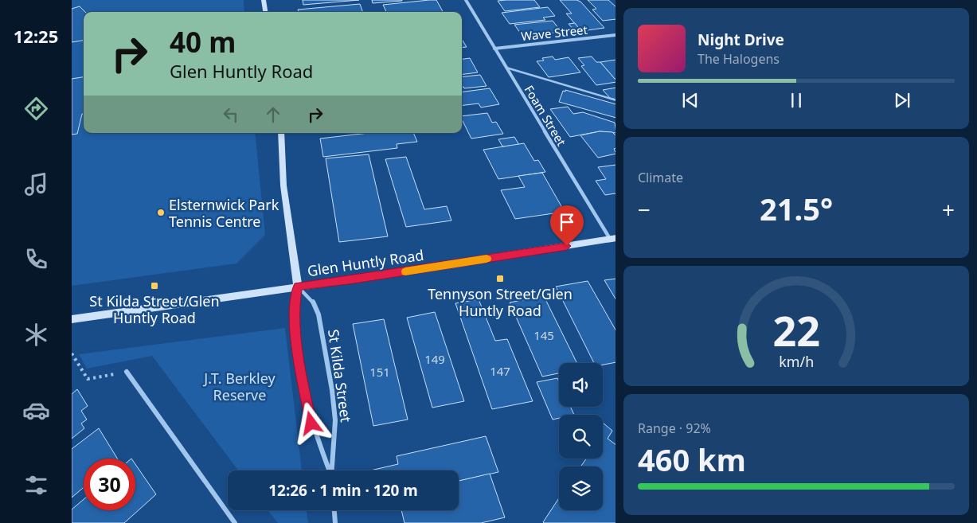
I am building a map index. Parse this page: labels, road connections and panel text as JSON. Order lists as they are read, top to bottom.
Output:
{
  "streets": {
    "main road": ["Glen Huntly Road", "St Kilda Street"],
    "street": ["Wave Street", "Foam Street"]
  },
  "crossings": [
    ["Wave Street", "Foam Street"],
    ["Foam Street", "Glen Huntly Road"],
    ["Glen Huntly Road", "St Kilda Street"]
  ],
  "parks": ["J.T. Berkley Reserve"],
  "places": {
    "other": ["Elsternwick Park Tennis Centre"],
    "transit": ["Tennyson Street/Glen Huntly Road", "St Kilda Street/Glen Huntly Road"]
  },
  "house_numbers": [
    "145",
    "149",
    "147",
    "151"
  ],
  "page": {
    "tabs": "12:25",
    "turn": ["40 m", "Glen Huntly Road"],
    "song": ["Night Drive", "The Halogens"],
    "tile": [
      "Climate",
      ["Range · 92%", "460 km"]
    ],
    "heat": ["−", "21.5°", "+"],
    "limit": "30",
    "trip": "12:26 · 1 min · 120 m",
    "gauge": ["22", "km/h"]
  }
}
